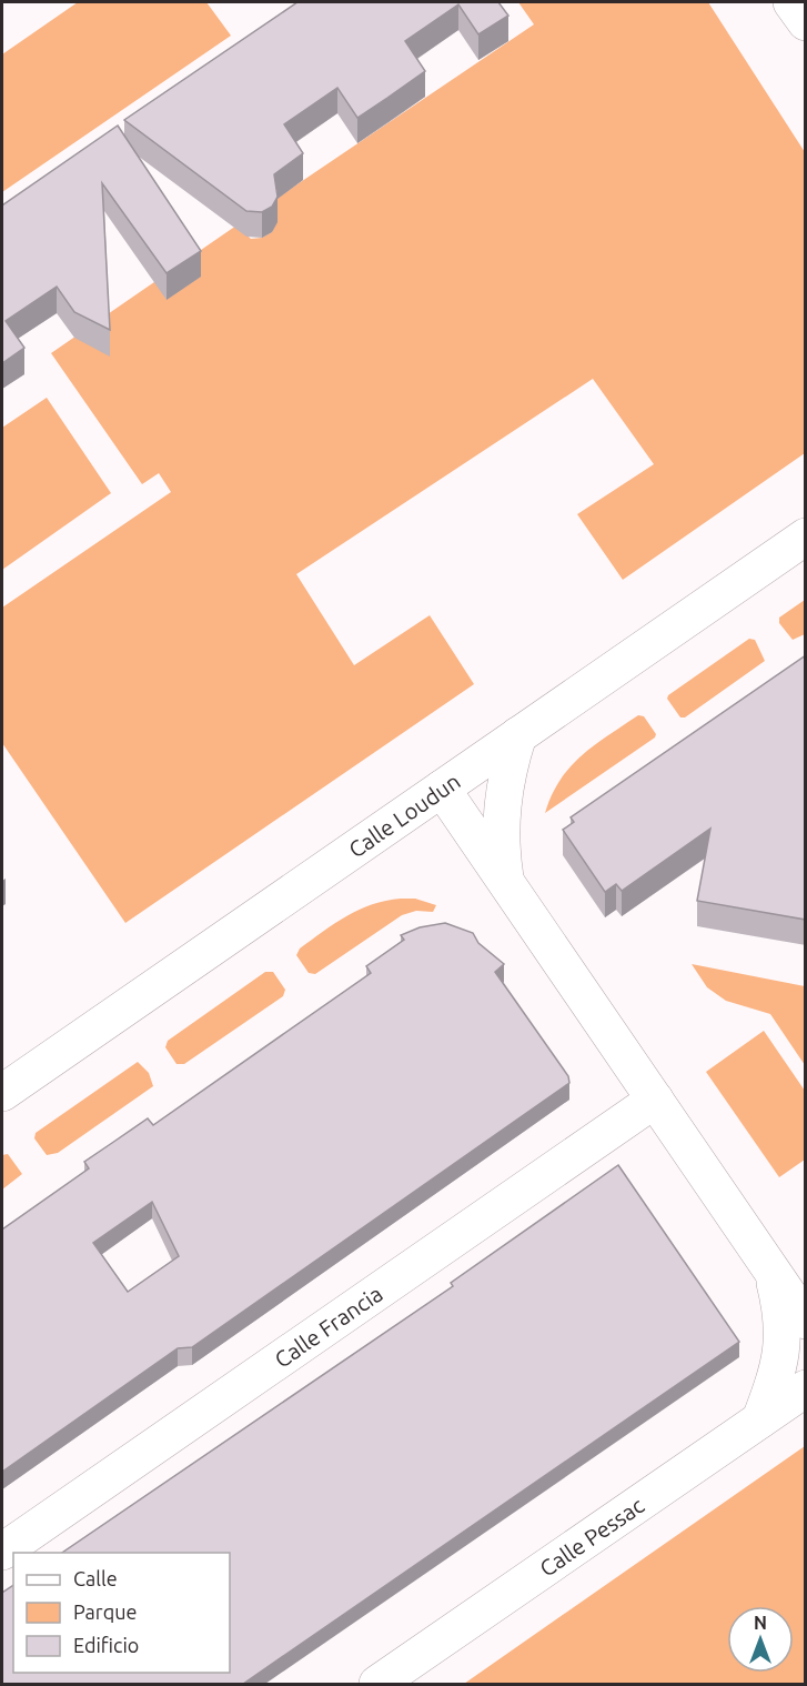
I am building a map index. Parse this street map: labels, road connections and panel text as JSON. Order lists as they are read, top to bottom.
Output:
{
  "streets": {
    "street": ["Calle Loudun", "Calle Francia", "Calle Pessac"]
  },
  "legend": ["Calle", "Parque", "Edificio"],
  "north": "top"
}
